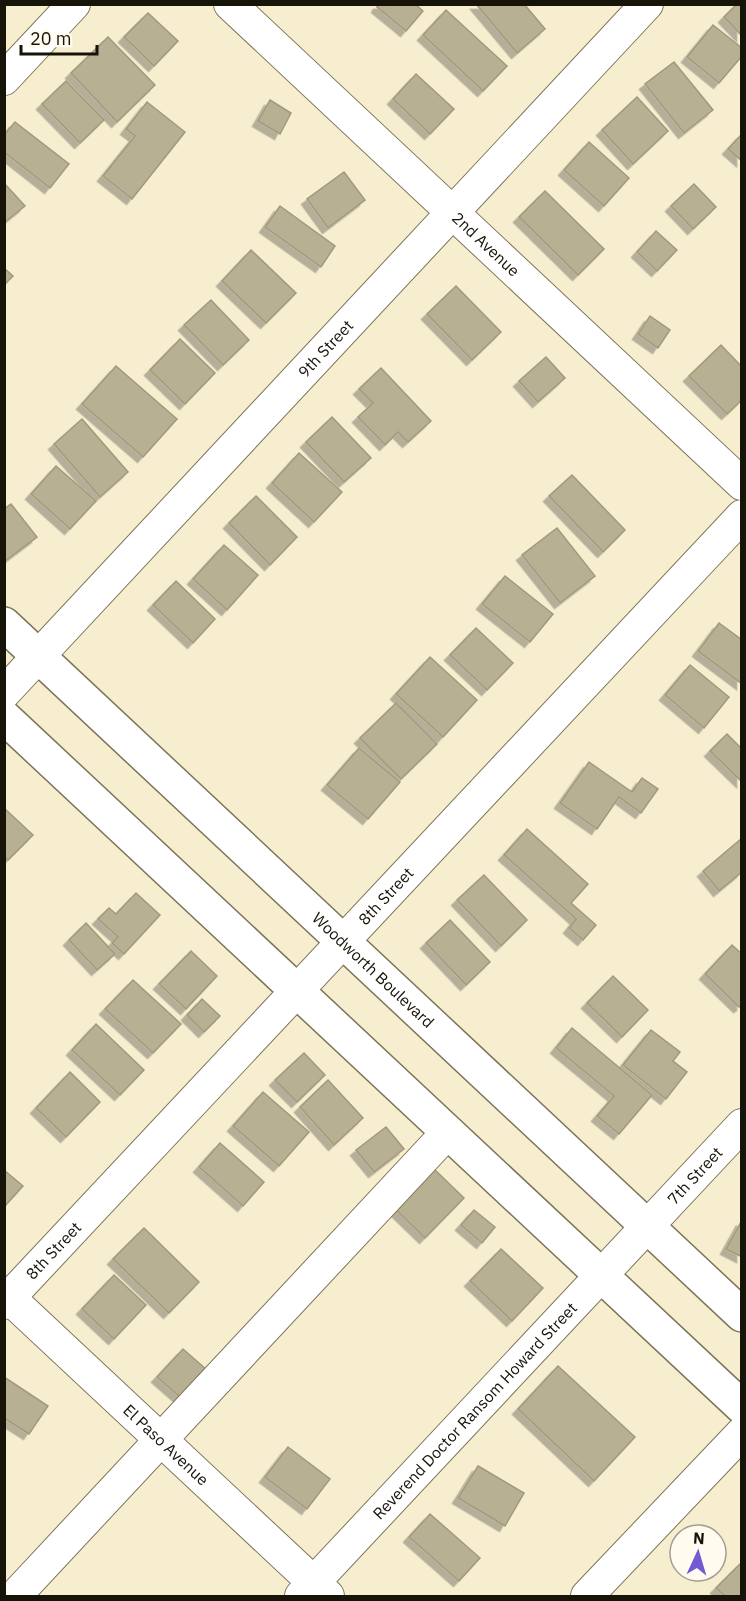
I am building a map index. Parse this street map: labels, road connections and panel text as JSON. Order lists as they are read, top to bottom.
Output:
{
  "streets": {
    "main road": ["Woodworth Boulevard"],
    "street": [
      "2nd Avenue",
      "9th Street",
      "8th Street",
      "7th Street",
      "Reverend Doctor Ransom Howard Street",
      "El Paso Avenue"
    ]
  },
  "crossings": [
    ["2nd Avenue", "9th Street"],
    ["9th Street", "Woodworth Boulevard"],
    ["8th Street", "Woodworth Boulevard"],
    ["8th Street", "El Paso Avenue"],
    ["Woodworth Boulevard", "7th Street"],
    ["Woodworth Boulevard", "Reverend Doctor Ransom Howard Street"],
    ["7th Street", "Reverend Doctor Ransom Howard Street"],
    ["Reverend Doctor Ransom Howard Street", "El Paso Avenue"]
  ],
  "scale_bar": "20 m",
  "north": "top"
}
